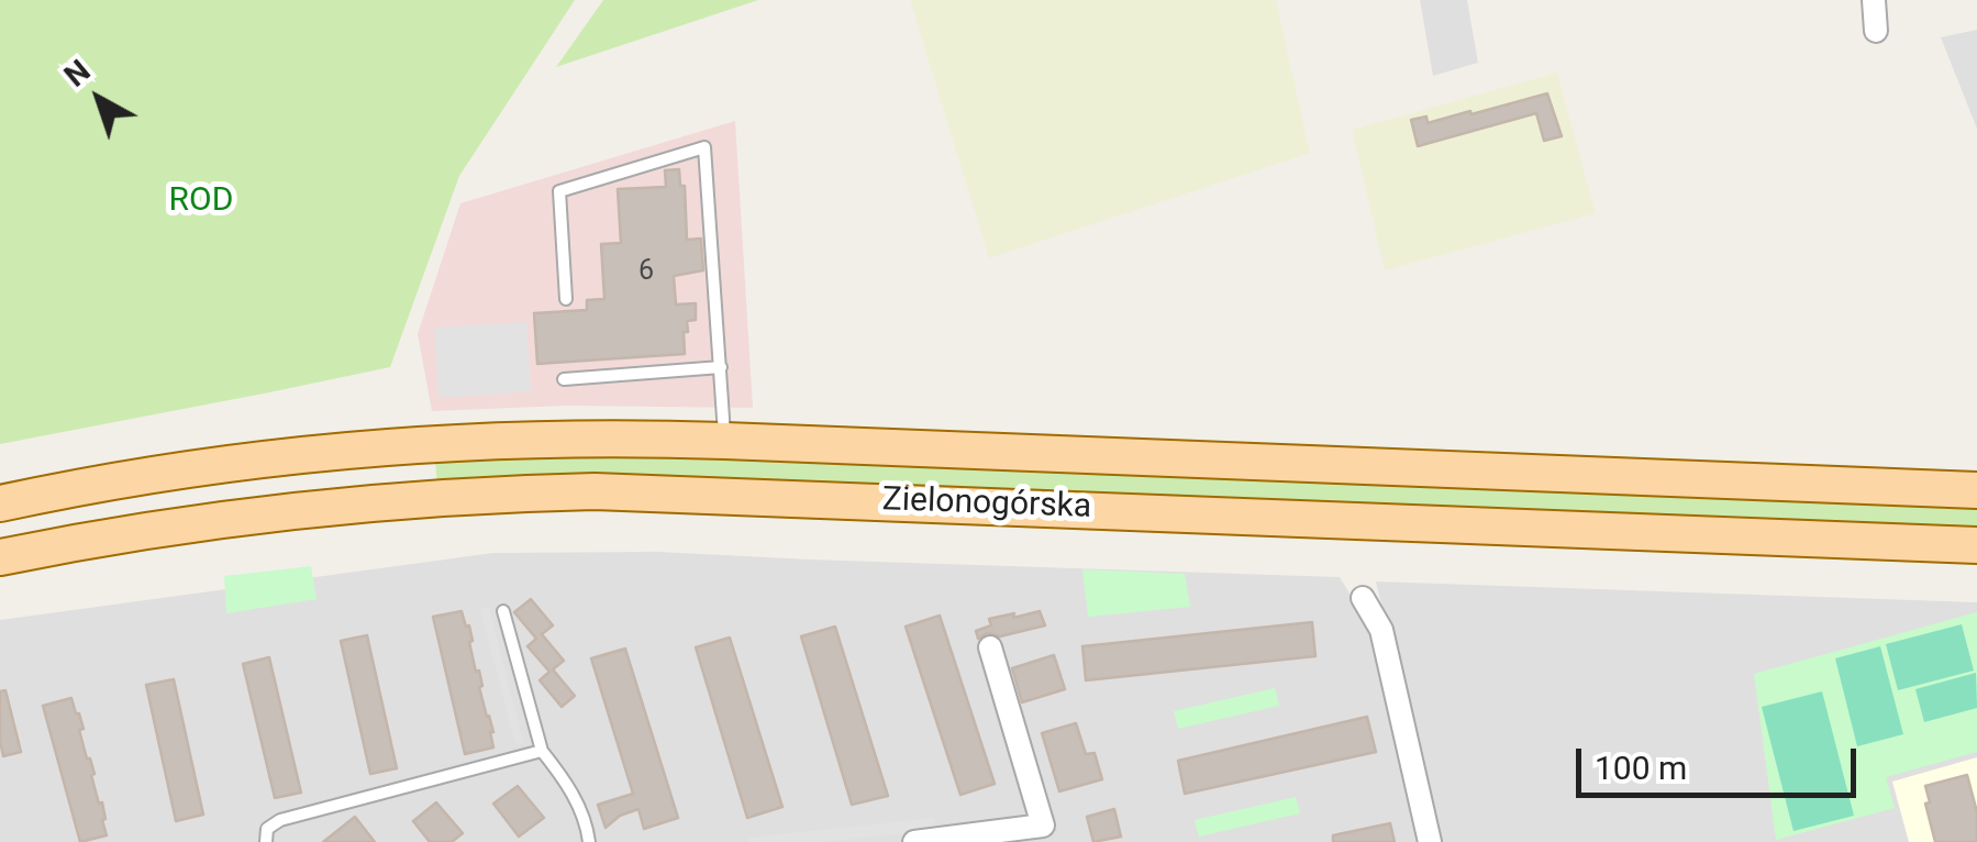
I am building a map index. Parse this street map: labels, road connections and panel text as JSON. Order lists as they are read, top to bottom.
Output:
{
  "streets": {
    "main road": ["Zielonogórska"]
  },
  "parks": ["ROD"],
  "house_numbers": ["6"],
  "scale_bar": "100 m",
  "north": "top left"
}
